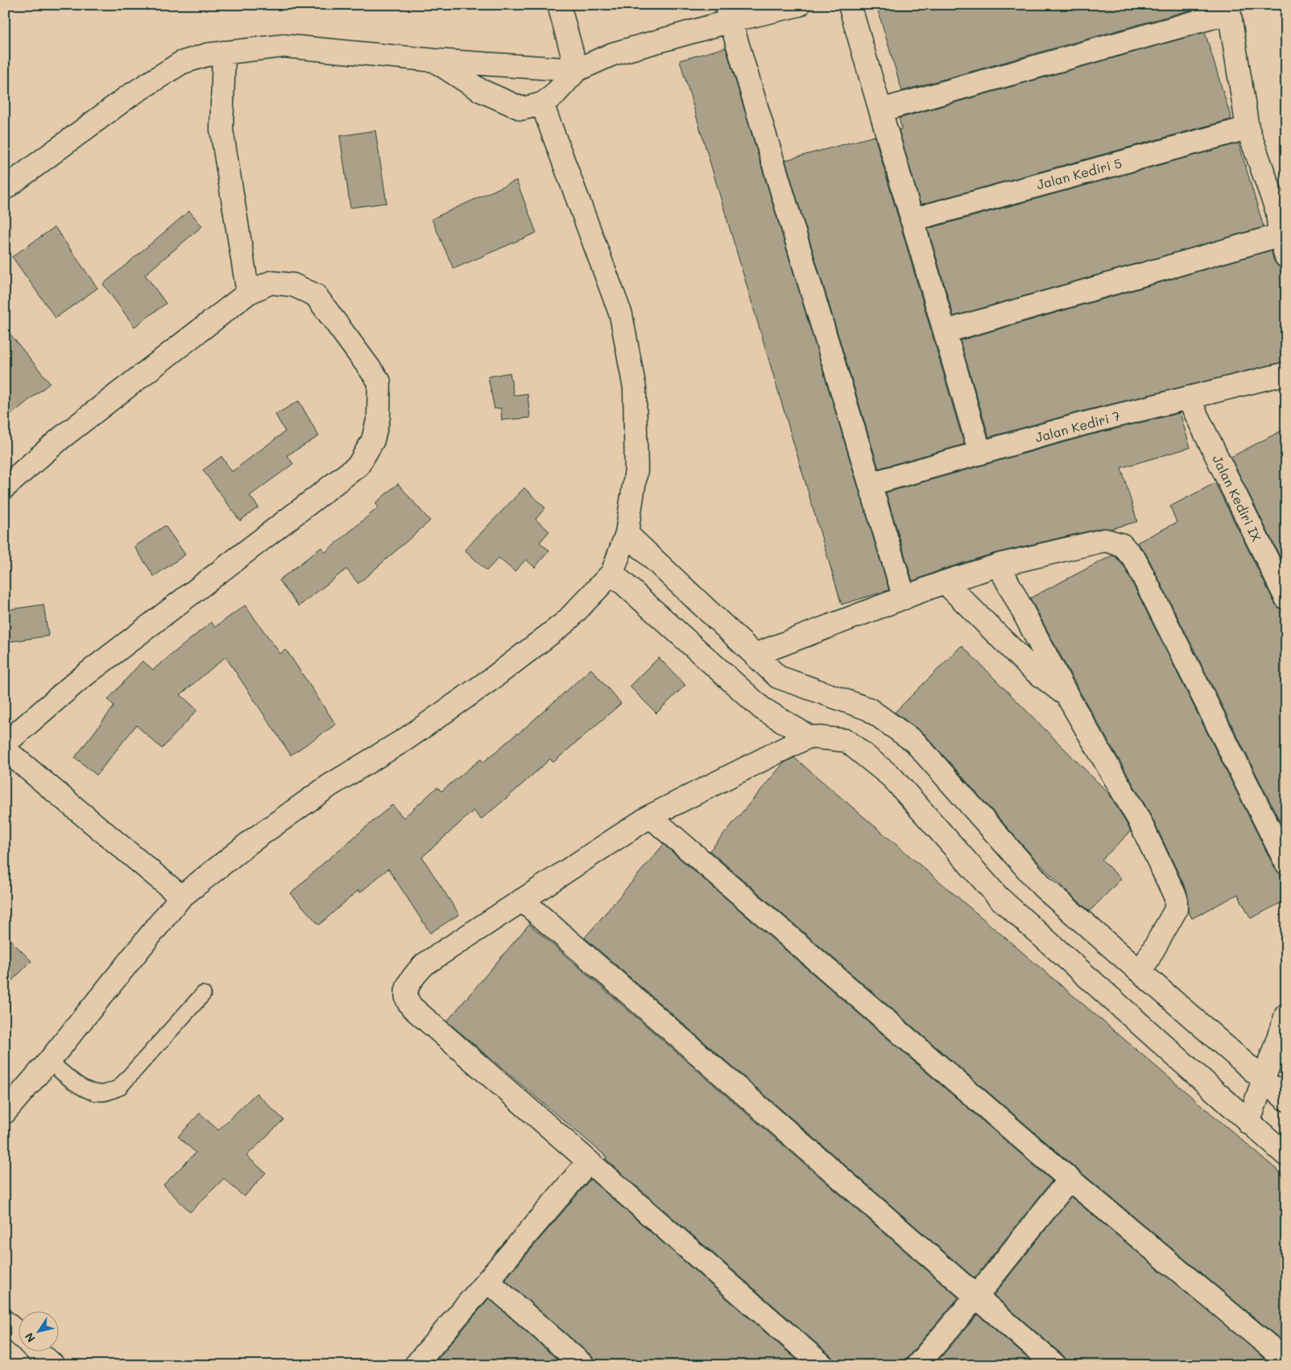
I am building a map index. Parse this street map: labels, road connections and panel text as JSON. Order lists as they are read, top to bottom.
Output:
{
  "streets": {
    "street": ["Jalan Kediri 5", "Jalan Kediri 7", "Jalan Kediri IX"]
  },
  "crossings": [
    ["Jalan Kediri 7", "Jalan Kediri IX"]
  ],
  "north": "bottom left"
}
